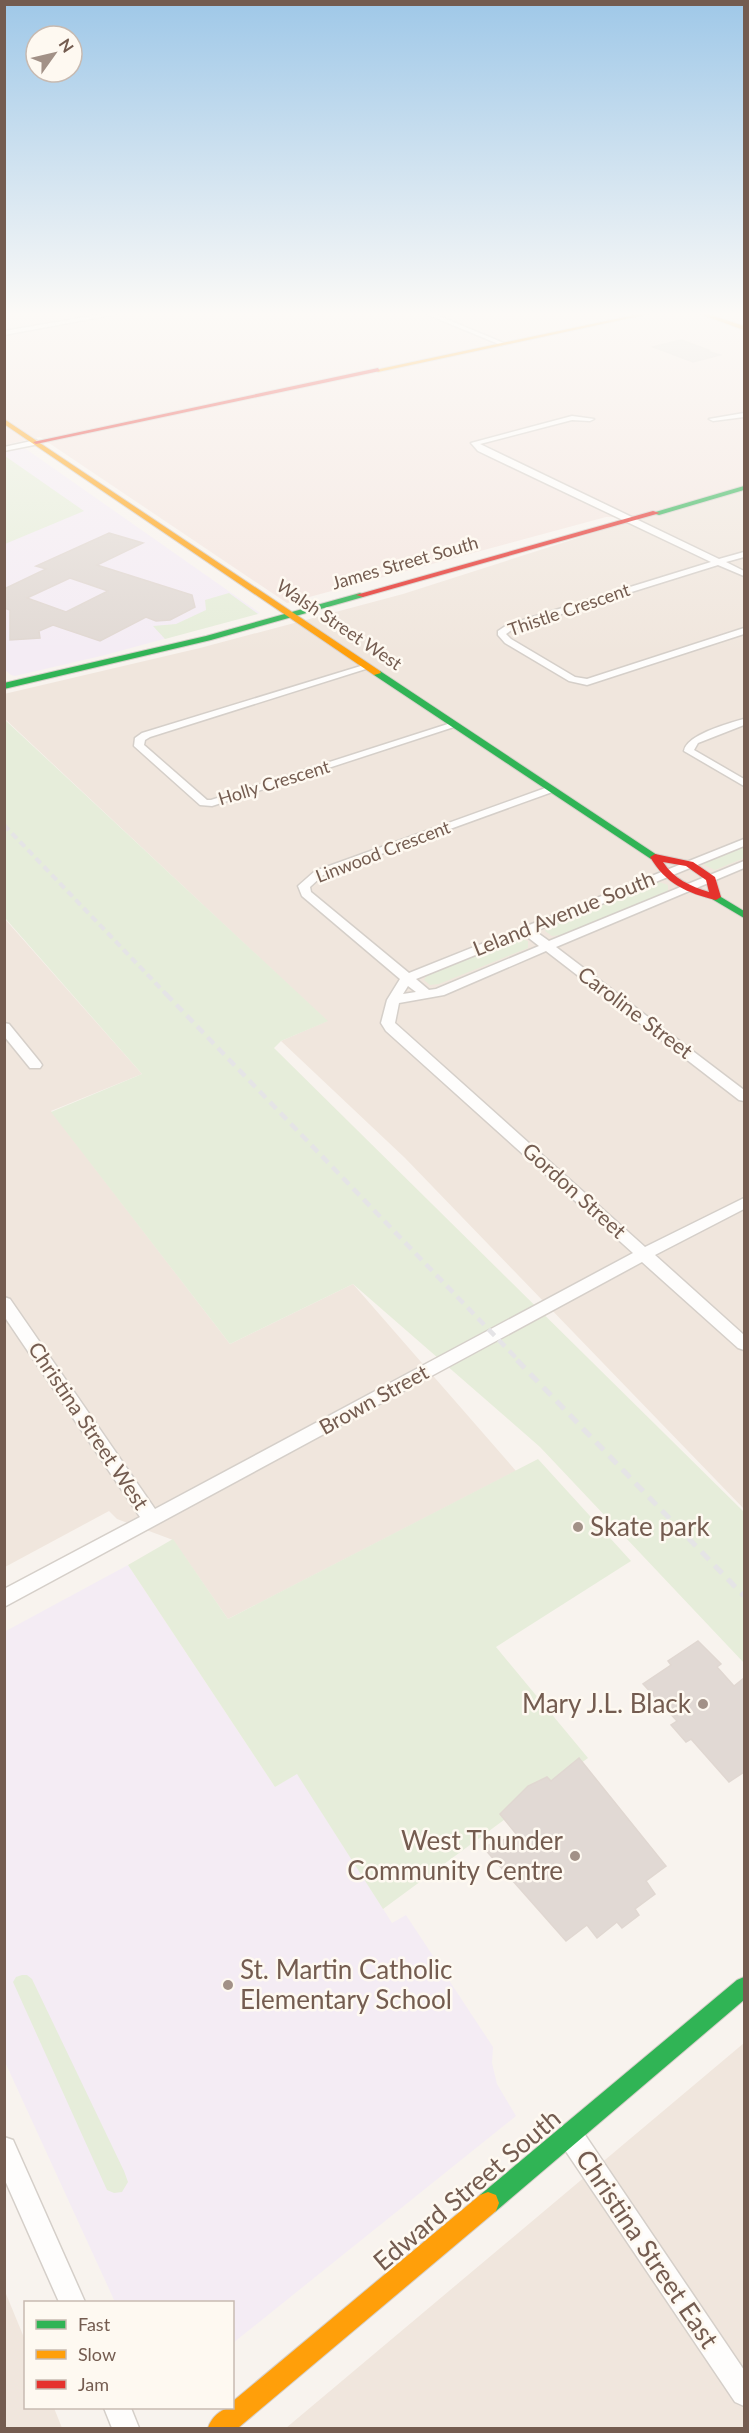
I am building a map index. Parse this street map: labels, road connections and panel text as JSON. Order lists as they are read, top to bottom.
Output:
{
  "streets": {
    "street": [
      "James Street South",
      "Thistle Crescent",
      "Walsh Street West",
      "Holly Crescent",
      "Linwood Crescent",
      "Leland Avenue South",
      "Caroline Street",
      "Gordon Street",
      "Brown Street",
      "Christina Street West",
      "Edward Street South",
      "Christina Street East"
    ]
  },
  "crossings": [
    ["James Street South", "Walsh Street West"],
    ["Walsh Street West", "Holly Crescent"],
    ["Walsh Street West", "Linwood Crescent"],
    ["Walsh Street West", "Leland Avenue South"],
    ["Linwood Crescent", "Leland Avenue South"],
    ["Leland Avenue South", "Caroline Street"],
    ["Leland Avenue South", "Gordon Street"],
    ["Gordon Street", "Brown Street"],
    ["Brown Street", "Christina Street West"],
    ["Edward Street South", "Christina Street East"]
  ],
  "places": [
    "Skate park",
    "Mary J.L. Black",
    "West Thunder Community Centre",
    "St. Martin Catholic Elementary School"
  ],
  "legend": ["Fast", "Slow", "Jam"],
  "north": "top right"
}
